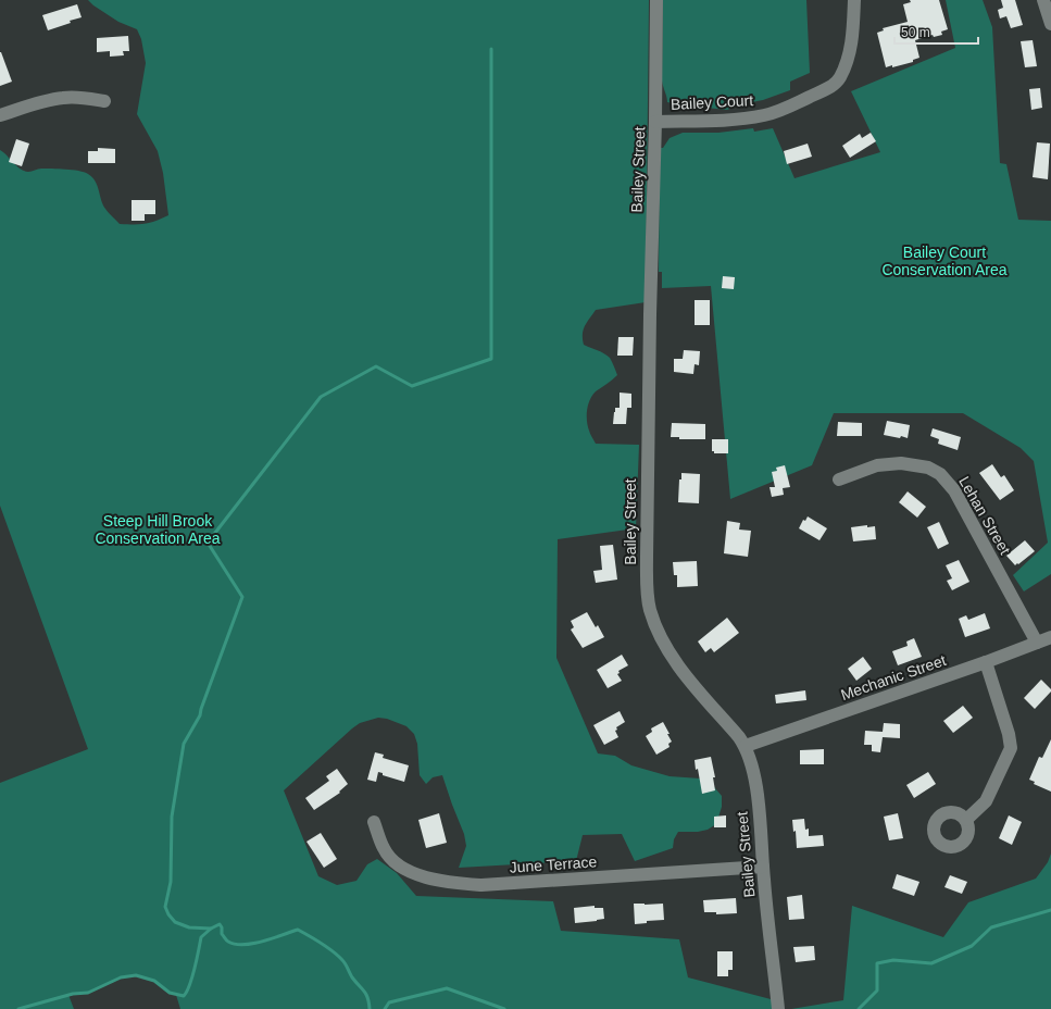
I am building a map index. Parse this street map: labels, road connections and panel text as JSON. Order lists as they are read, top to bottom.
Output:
{
  "streets": {
    "street": [
      "Bailey Court",
      "Bailey Street",
      "Lehan Street",
      "Mechanic Street",
      "June Terrace"
    ]
  },
  "crossings": [
    ["Bailey Court", "Bailey Street"],
    ["Bailey Street", "Mechanic Street"],
    ["Bailey Street", "June Terrace"],
    ["Lehan Street", "Mechanic Street"]
  ],
  "parks": ["Bailey Court Conservation Area", "Steep Hill Brook Conservation Area"],
  "scale_bar": "50 m"
}
